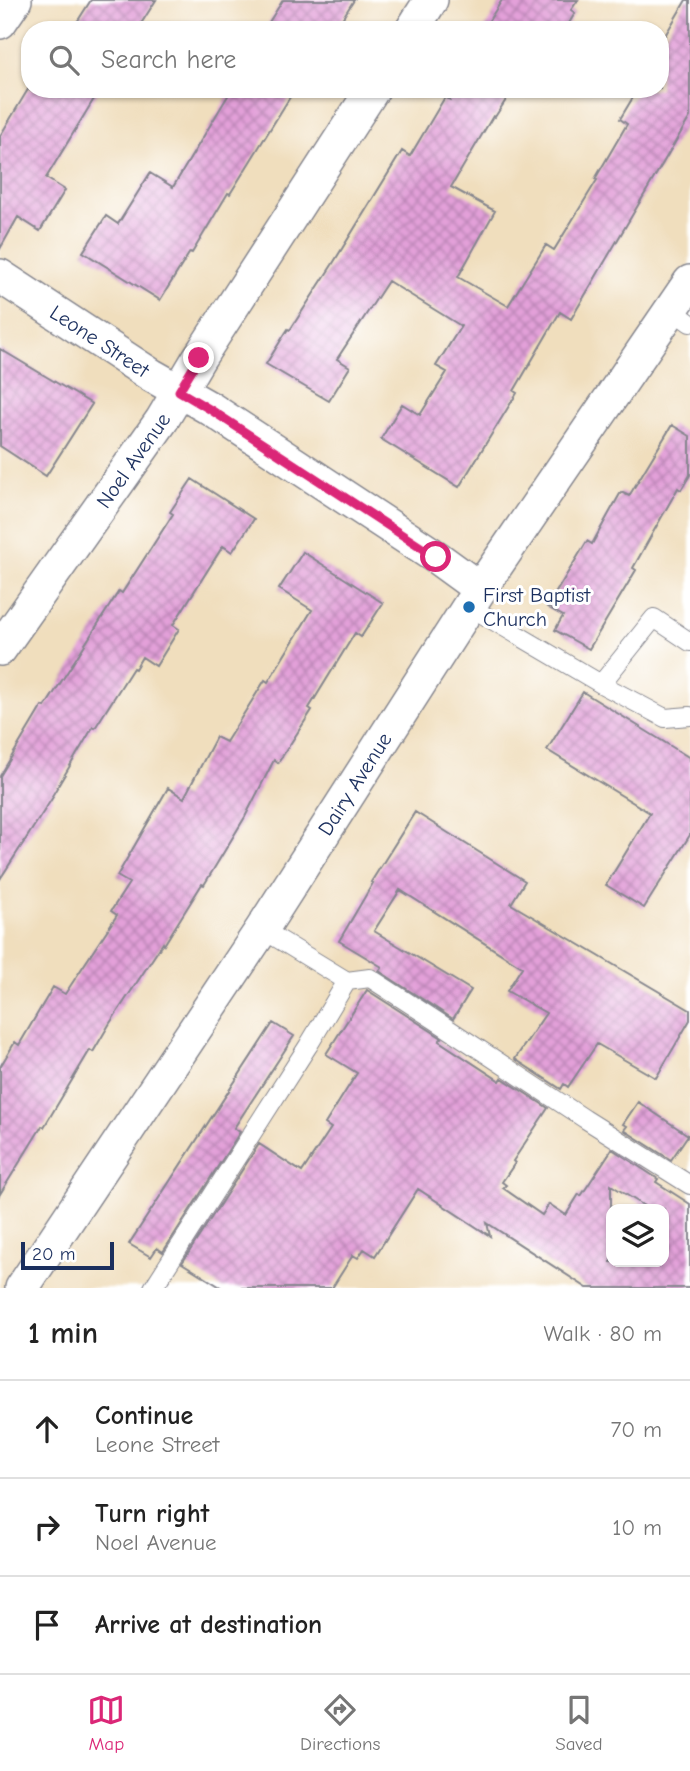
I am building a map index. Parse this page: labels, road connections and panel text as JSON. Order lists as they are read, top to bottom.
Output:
{
  "streets": {
    "street": ["Leone Street", "Noel Avenue", "Dairy Avenue"]
  },
  "crossings": [
    ["Leone Street", "Noel Avenue"],
    ["Leone Street", "Dairy Avenue"]
  ],
  "places": ["First Baptist Church"],
  "scale_bar": "20 m",
  "page": {
    "search": "Search here",
    "scale": "20 m",
    "heading": ["1 min", "Walk · 80 m"],
    "list": [
      ["Continue", "Leone Street", "70 m"],
      ["Turn right", "Noel Avenue", "10 m"],
      "Arrive at destination"
    ],
    "nav": ["Map", "Directions", "Saved"]
  }
}
